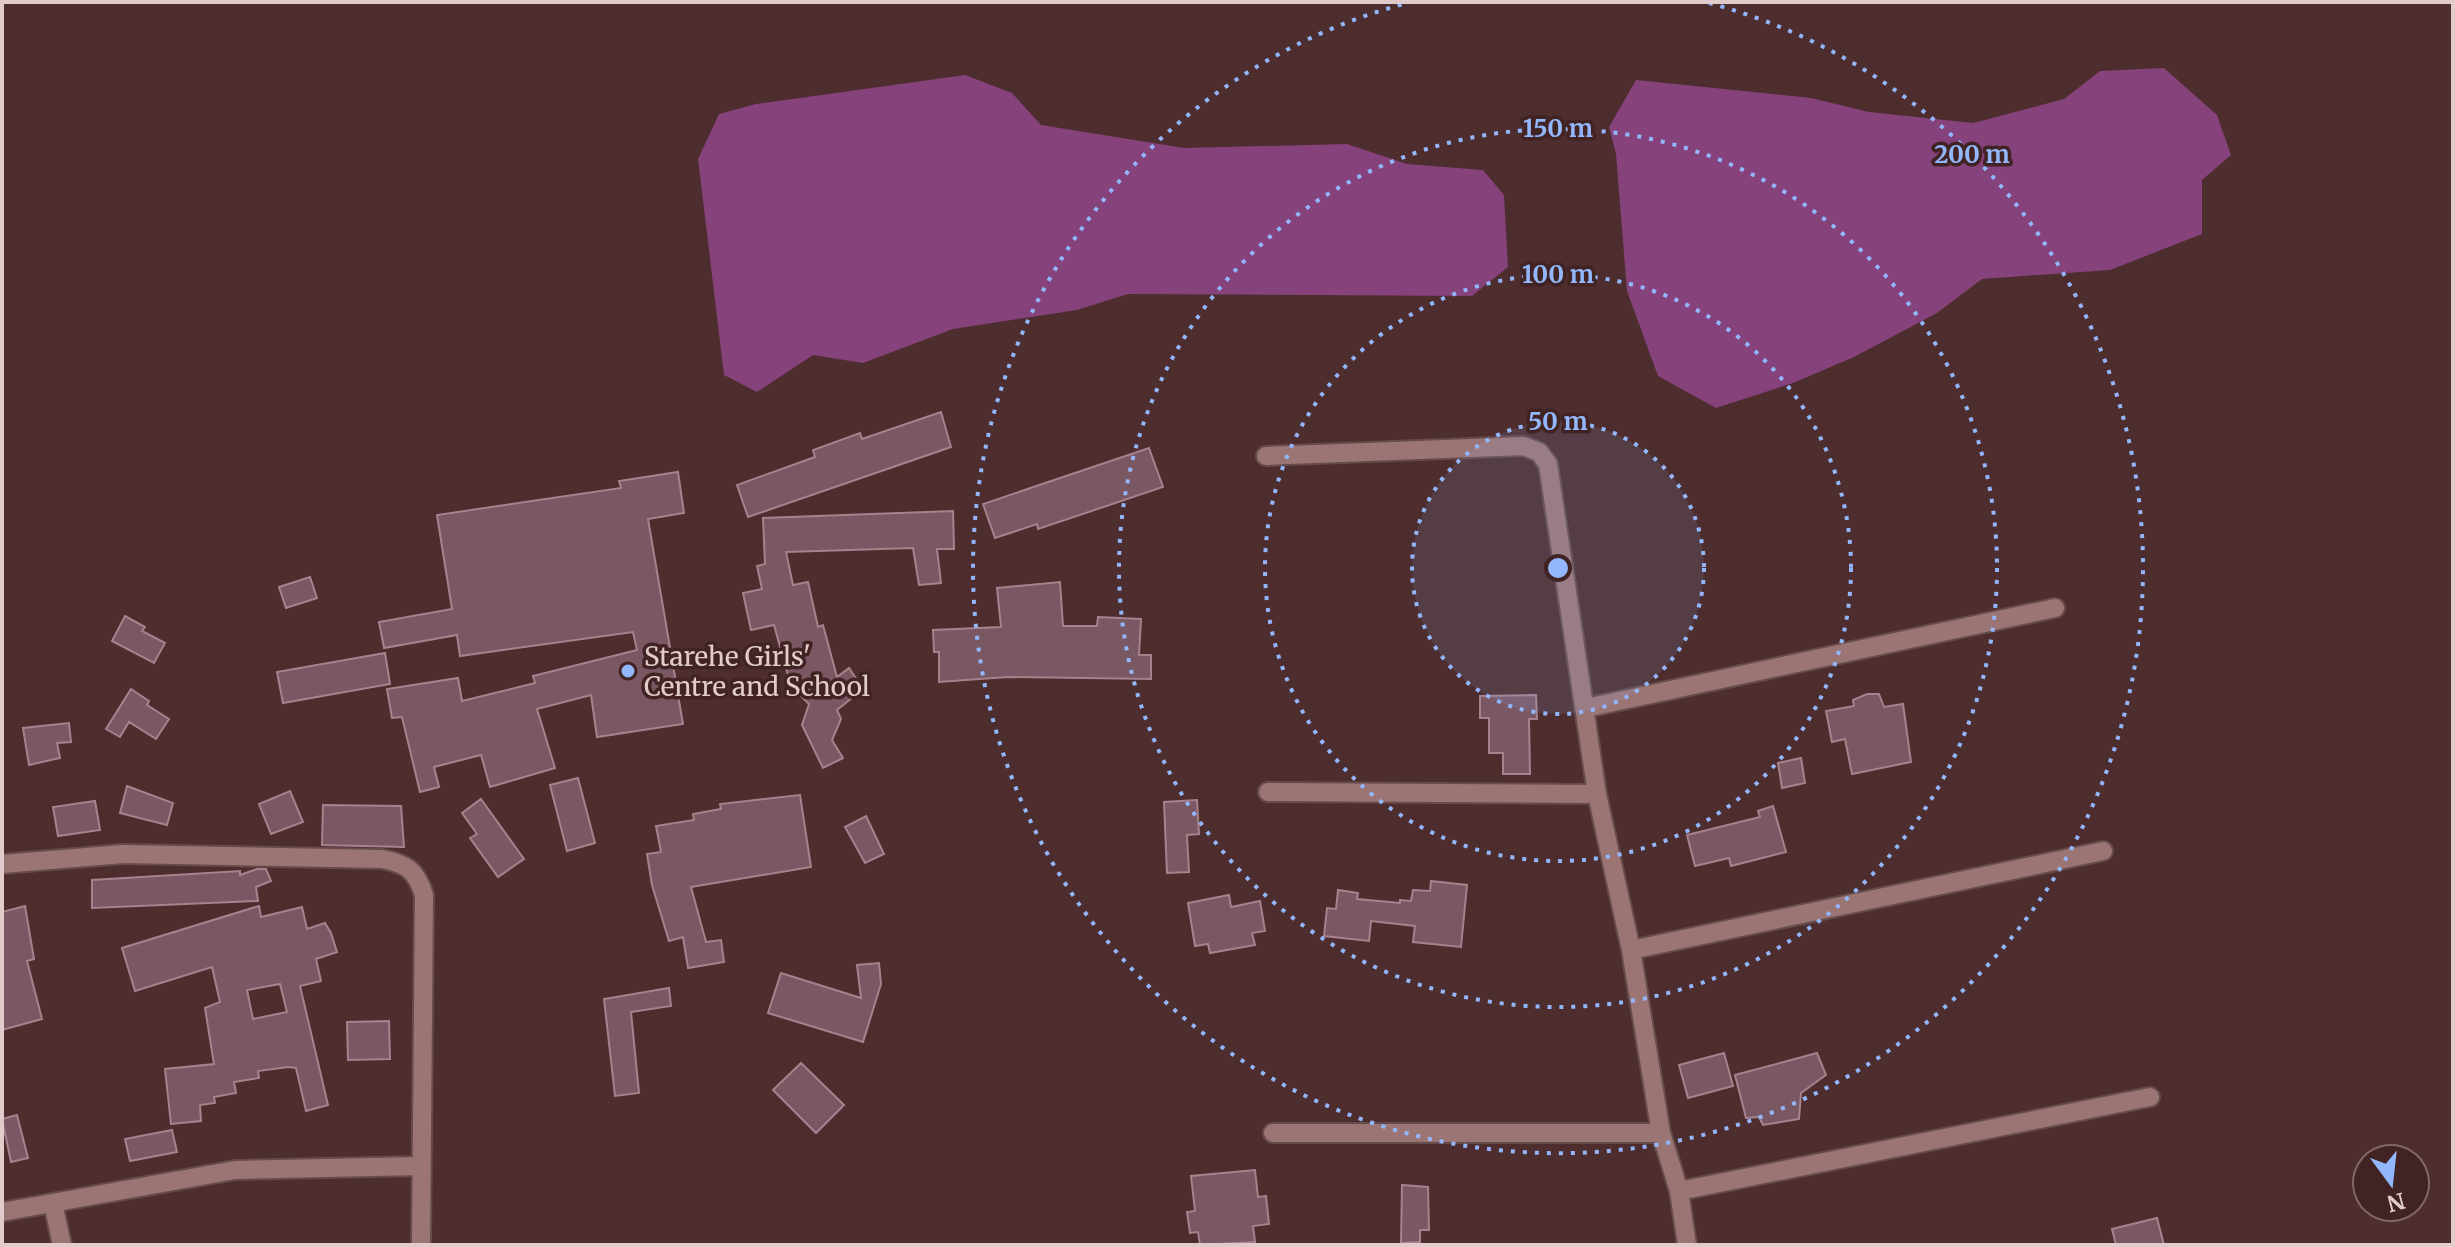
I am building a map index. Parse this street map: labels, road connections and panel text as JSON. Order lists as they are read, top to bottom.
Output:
{
  "places": ["Starehe Girls' Centre and School"],
  "north": "bottom",
  "rings": [
    "150 m",
    "200 m",
    "100 m",
    "50 m"
  ]
}
